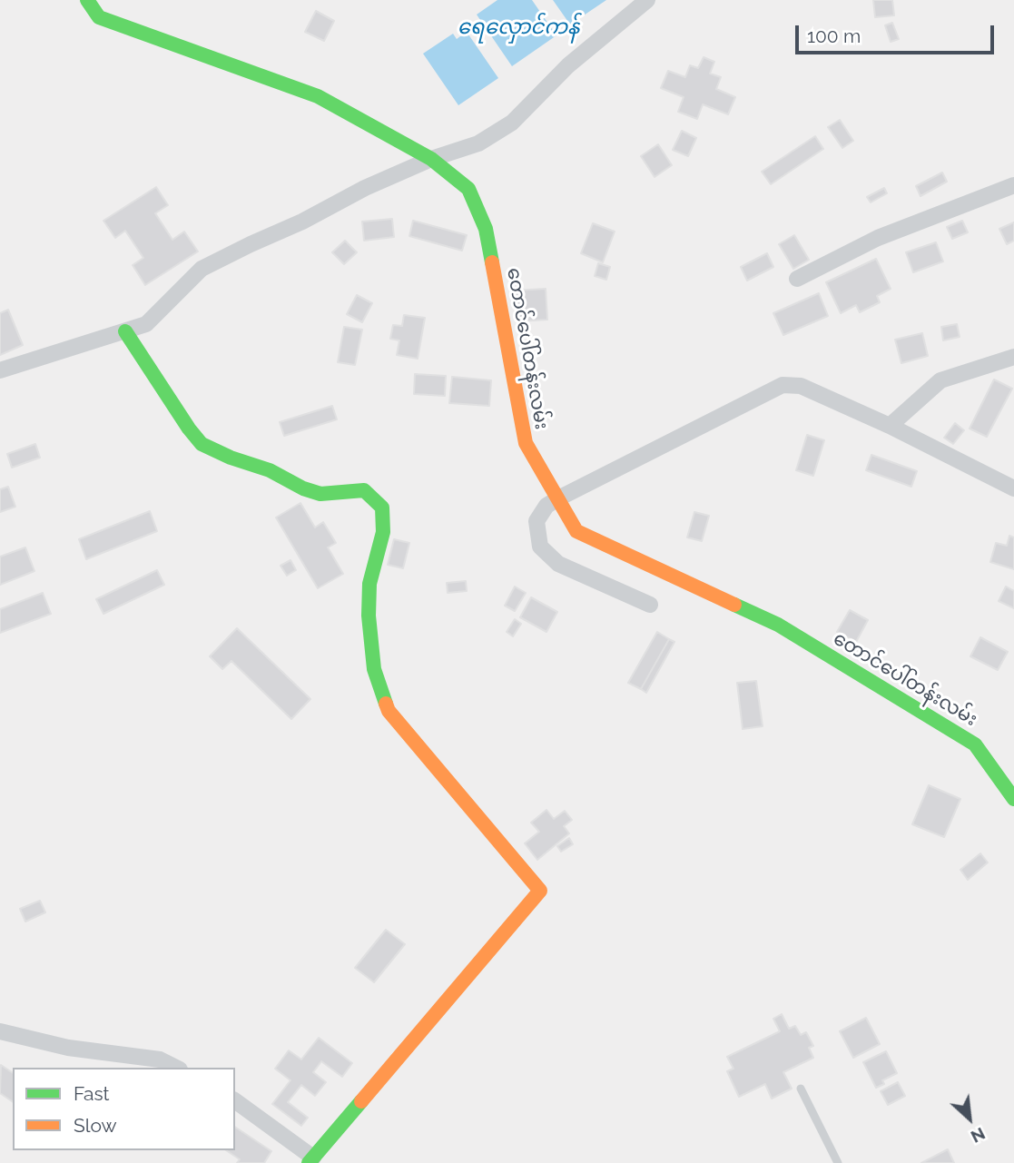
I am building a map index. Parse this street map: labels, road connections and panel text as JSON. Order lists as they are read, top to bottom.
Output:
{
  "streets": {
    "street": ["တောင်ပေါ်တန်းလမ်း"]
  },
  "water": ["ရေလှောင်ကန်"],
  "legend": ["Fast", "Slow"],
  "scale_bar": "100 m",
  "north": "bottom right"
}
